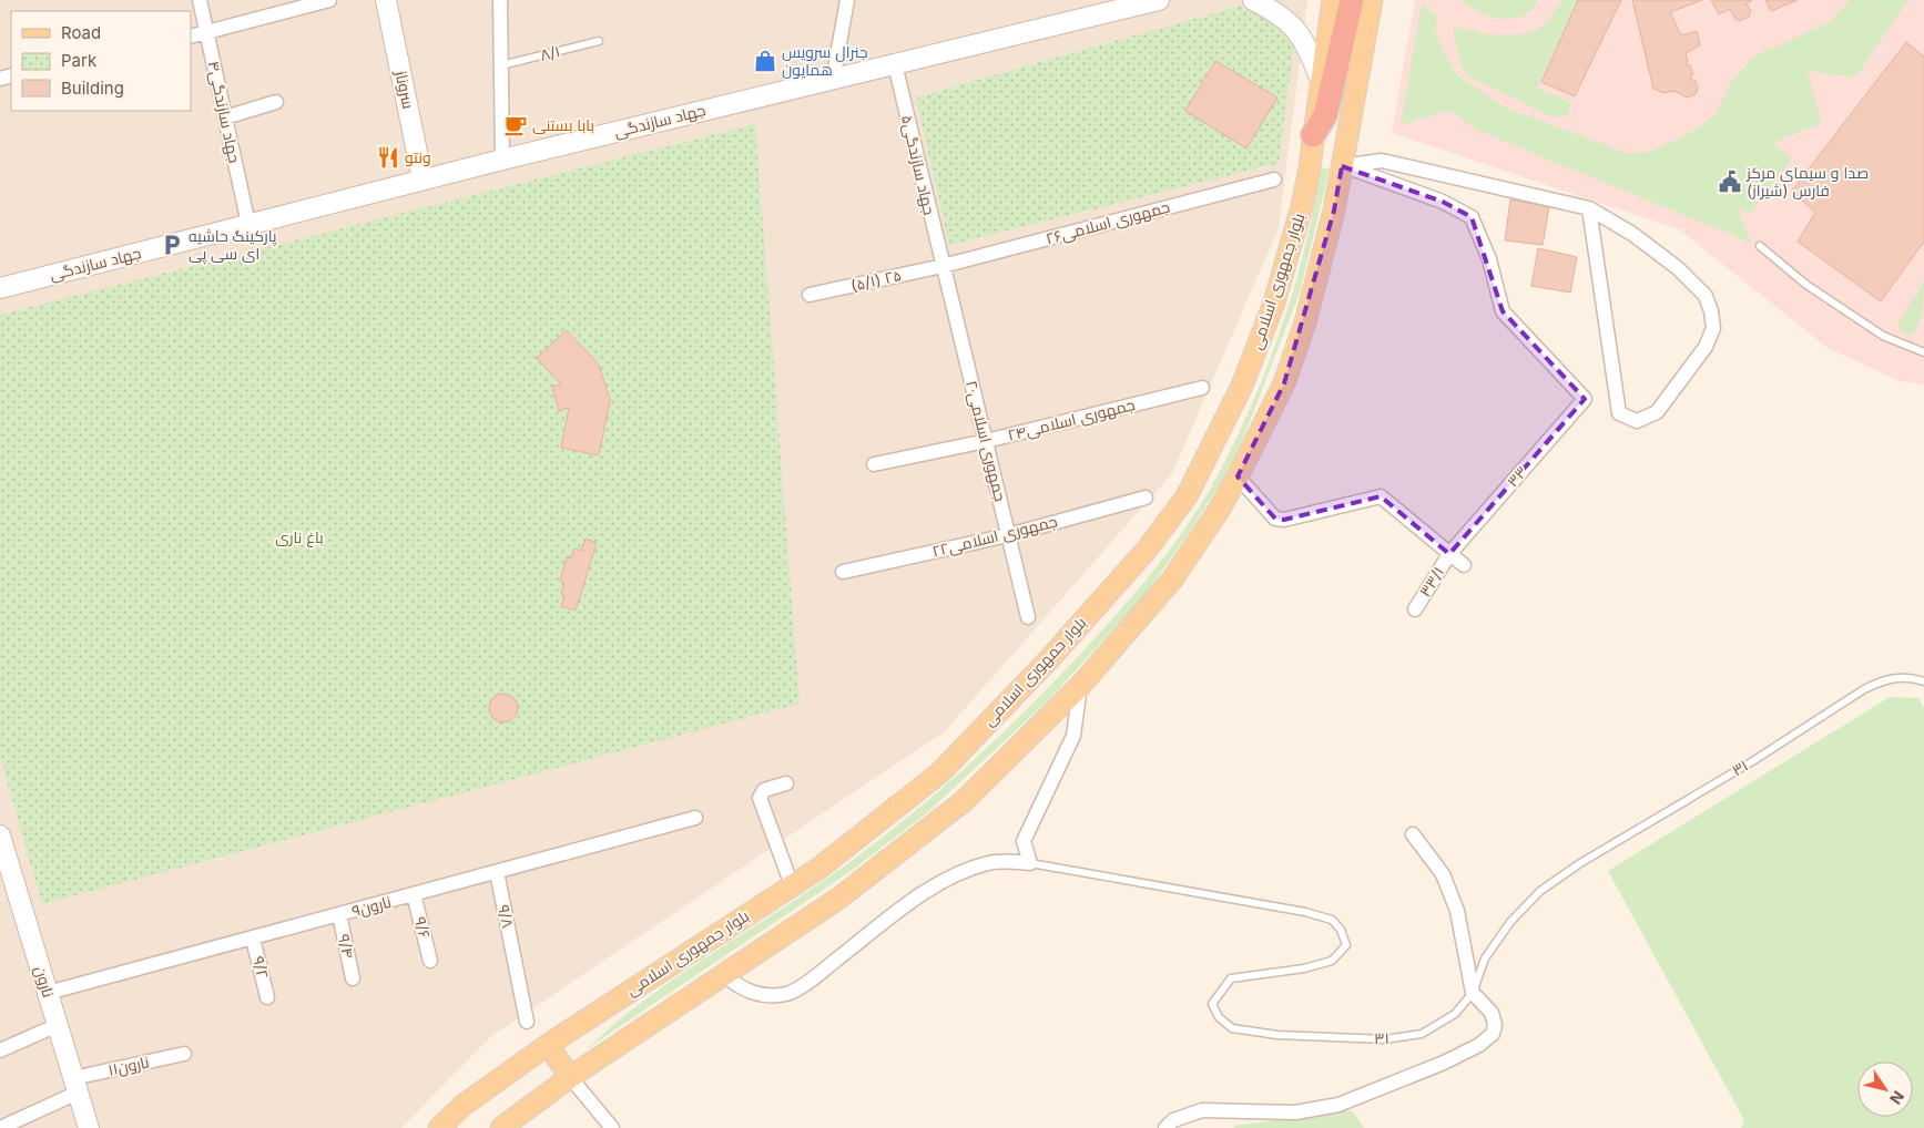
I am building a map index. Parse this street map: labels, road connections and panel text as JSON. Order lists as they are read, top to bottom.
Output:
{
  "streets": {
    "main road": [
      "سروناز",
      "جهاد سازندگی",
      "بلوار جمهوری اسلامی",
      "نارون"
    ],
    "street": [
      "جهاد سازندگی۴",
      "جهاد سازندگی۵",
      "جمهوری اسلامی۲۶",
      "(۵/۱) ۲۵",
      "جمهوری اسلامی۲۴",
      "جمهوری اسلامی۲۰",
      "۳۳",
      "جمهوری اسلامی۲۲",
      "۳۳/۱",
      "نارون۹",
      "۹/۸",
      "۹/۶",
      "۹/۴",
      "۹/۲",
      "نارون۱۱"
    ],
    "lane": ["۸/۱", "۳۱"]
  },
  "crossings": [
    ["سروناز", "جهاد سازندگی"],
    ["جهاد سازندگی۴", "جهاد سازندگی"],
    ["جهاد سازندگی", "جهاد سازندگی۵"],
    ["جهاد سازندگی۵", "جمهوری اسلامی۲۶"],
    ["جهاد سازندگی۵", "(۵/۱) ۲۵"],
    ["جهاد سازندگی۵", "جمهوری اسلامی۲۰"],
    ["جمهوری اسلامی۲۶", "(۵/۱) ۲۵"],
    ["جمهوری اسلامی۲۶", "جمهوری اسلامی۲۰"],
    ["(۵/۱) ۲۵", "جمهوری اسلامی۲۰"],
    ["جمهوری اسلامی۲۴", "جمهوری اسلامی۲۰"],
    ["جمهوری اسلامی۲۰", "جمهوری اسلامی۲۲"],
    ["۳۳", "۳۳/۱"],
    ["نارون۹", "۹/۸"],
    ["نارون۹", "۹/۶"],
    ["نارون۹", "۹/۴"],
    ["نارون۹", "۹/۲"],
    ["نارون۹", "نارون"],
    ["نارون", "نارون۱۱"]
  ],
  "parks": ["باغ ناری"],
  "places": {
    "shop": ["جنرال سرویس همایون"],
    "cafe": ["بابا بستنی"],
    "restaurant": ["ونتو"],
    "public building": ["صدا و سیمای مرکز فارس (شیراز)"],
    "parking": ["پارکینگ حاشیه ای سی پی"]
  },
  "legend": ["Road", "Park", "Building"],
  "north": "bottom right"
}
